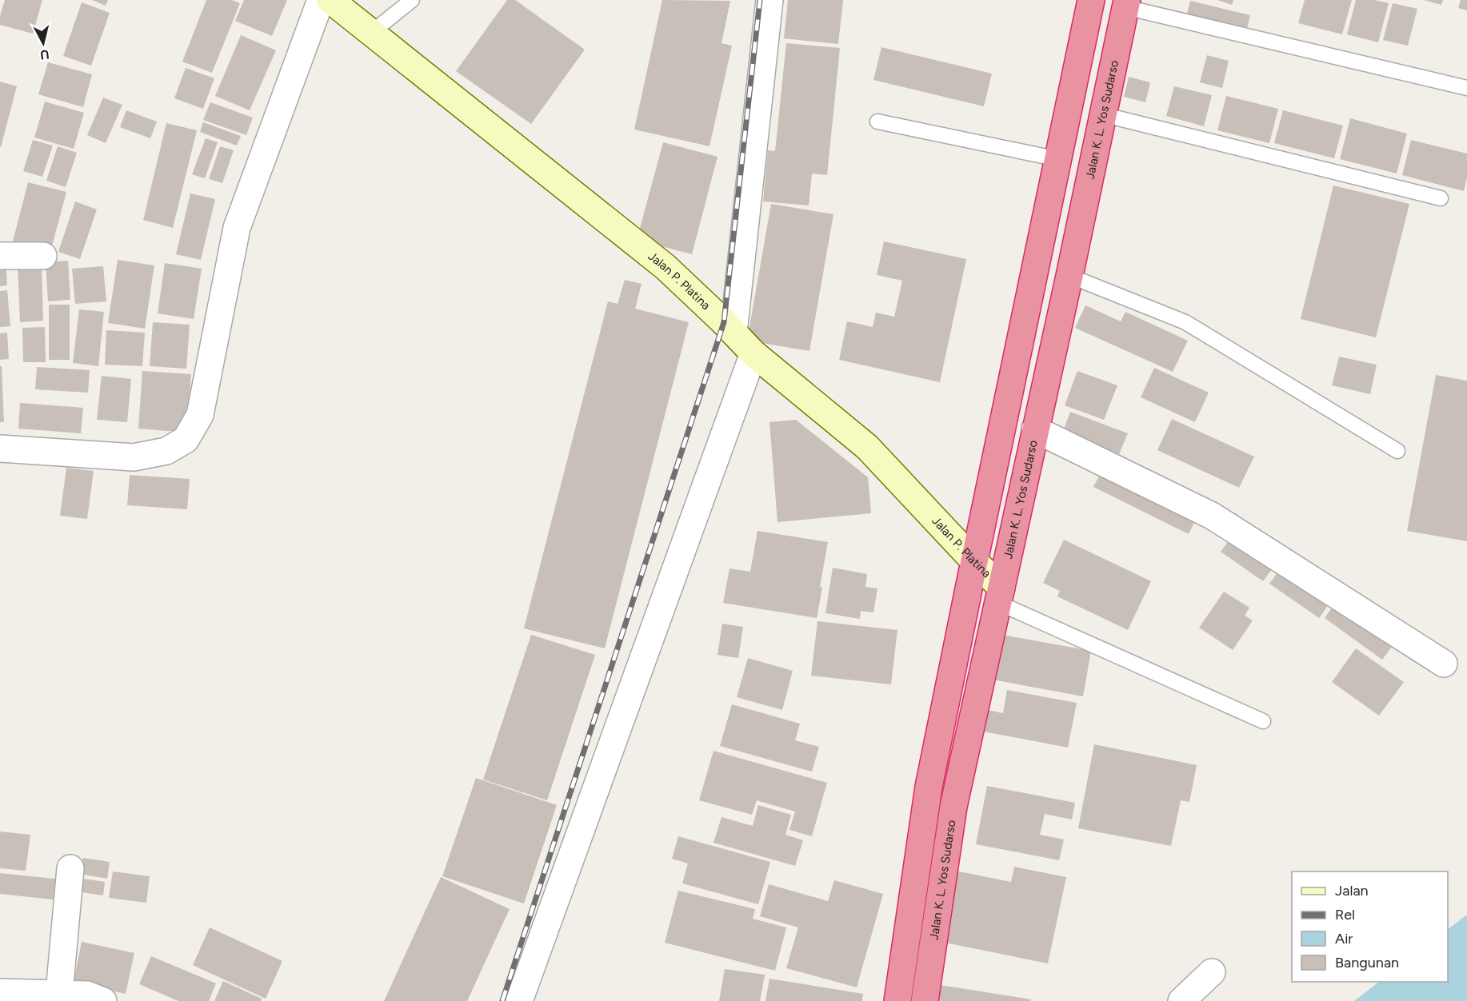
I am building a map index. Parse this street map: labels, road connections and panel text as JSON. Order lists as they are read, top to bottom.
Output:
{
  "streets": {
    "highway": ["Jalan K. L. Yos Sudarso"],
    "street": ["Jalan P. Platina"]
  },
  "crossings": [
    ["Jalan K. L. Yos Sudarso", "Jalan P. Platina"]
  ],
  "legend": [
    "Jalan",
    "Rel",
    "Air",
    "Bangunan"
  ],
  "north": "bottom"
}
